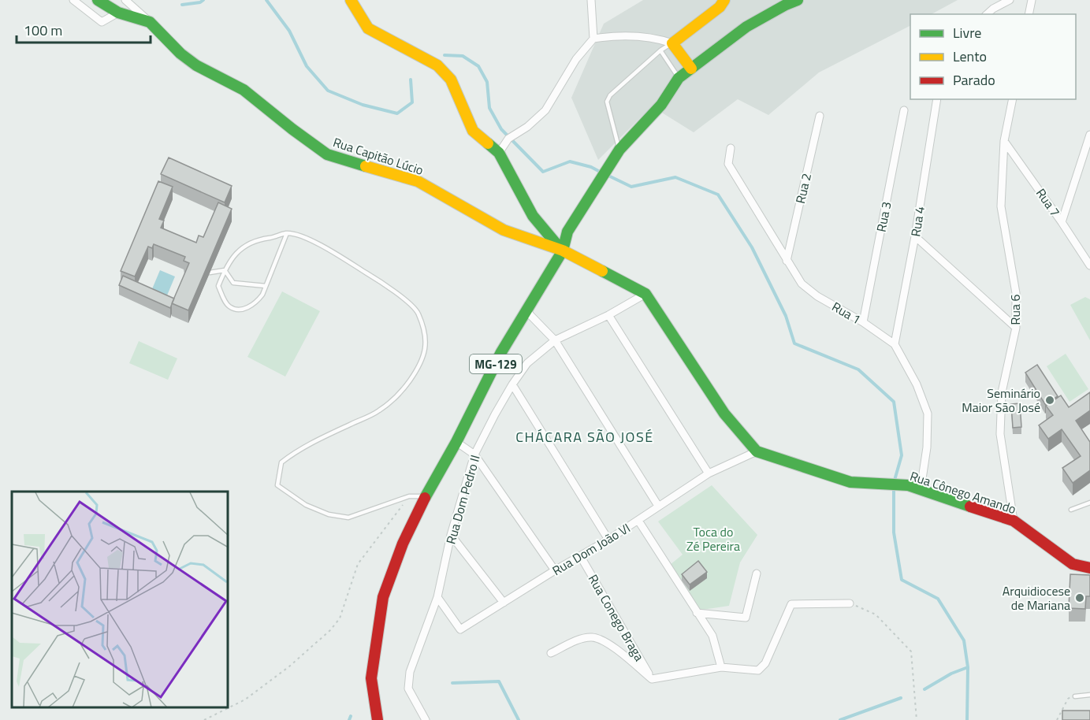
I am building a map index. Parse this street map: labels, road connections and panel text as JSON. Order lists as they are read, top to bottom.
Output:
{
  "streets": {
    "street": [
      "Rua Capitão Lúcio",
      "Rua 2",
      "Rua 7",
      "Rua 3",
      "Rua 4",
      "Rua 6",
      "Rua 1",
      "MG-129",
      "Rua Cônego Amando",
      "Rua Dom Pedro II",
      "Rua Dom João VI",
      "Rua Conego Braga"
    ]
  },
  "crossings": [
    ["Rua Capitão Lúcio", "MG-129"],
    ["Rua Capitão Lúcio", "Rua Dom Pedro II"],
    ["Rua 2", "Rua 1"],
    ["Rua 7", "Rua 6"],
    ["Rua 3", "Rua 1"],
    ["Rua 4", "Rua 1"],
    ["Rua 6", "Rua Cônego Amando"],
    ["Rua 1", "Rua Cônego Amando"],
    ["Rua Cônego Amando", "Rua Dom João VI"],
    ["Rua Dom Pedro II", "Rua Dom João VI"],
    ["Rua Dom João VI", "Rua Conego Braga"]
  ],
  "districts": ["CHÁCARA SÃO JOSÉ"],
  "parks": ["Toca do Zé Pereira"],
  "places": ["Seminário Maior São José", "Arquidiocese de Mariana"],
  "legend": ["Livre", "Lento", "Parado"],
  "scale_bar": "100 m"
}
